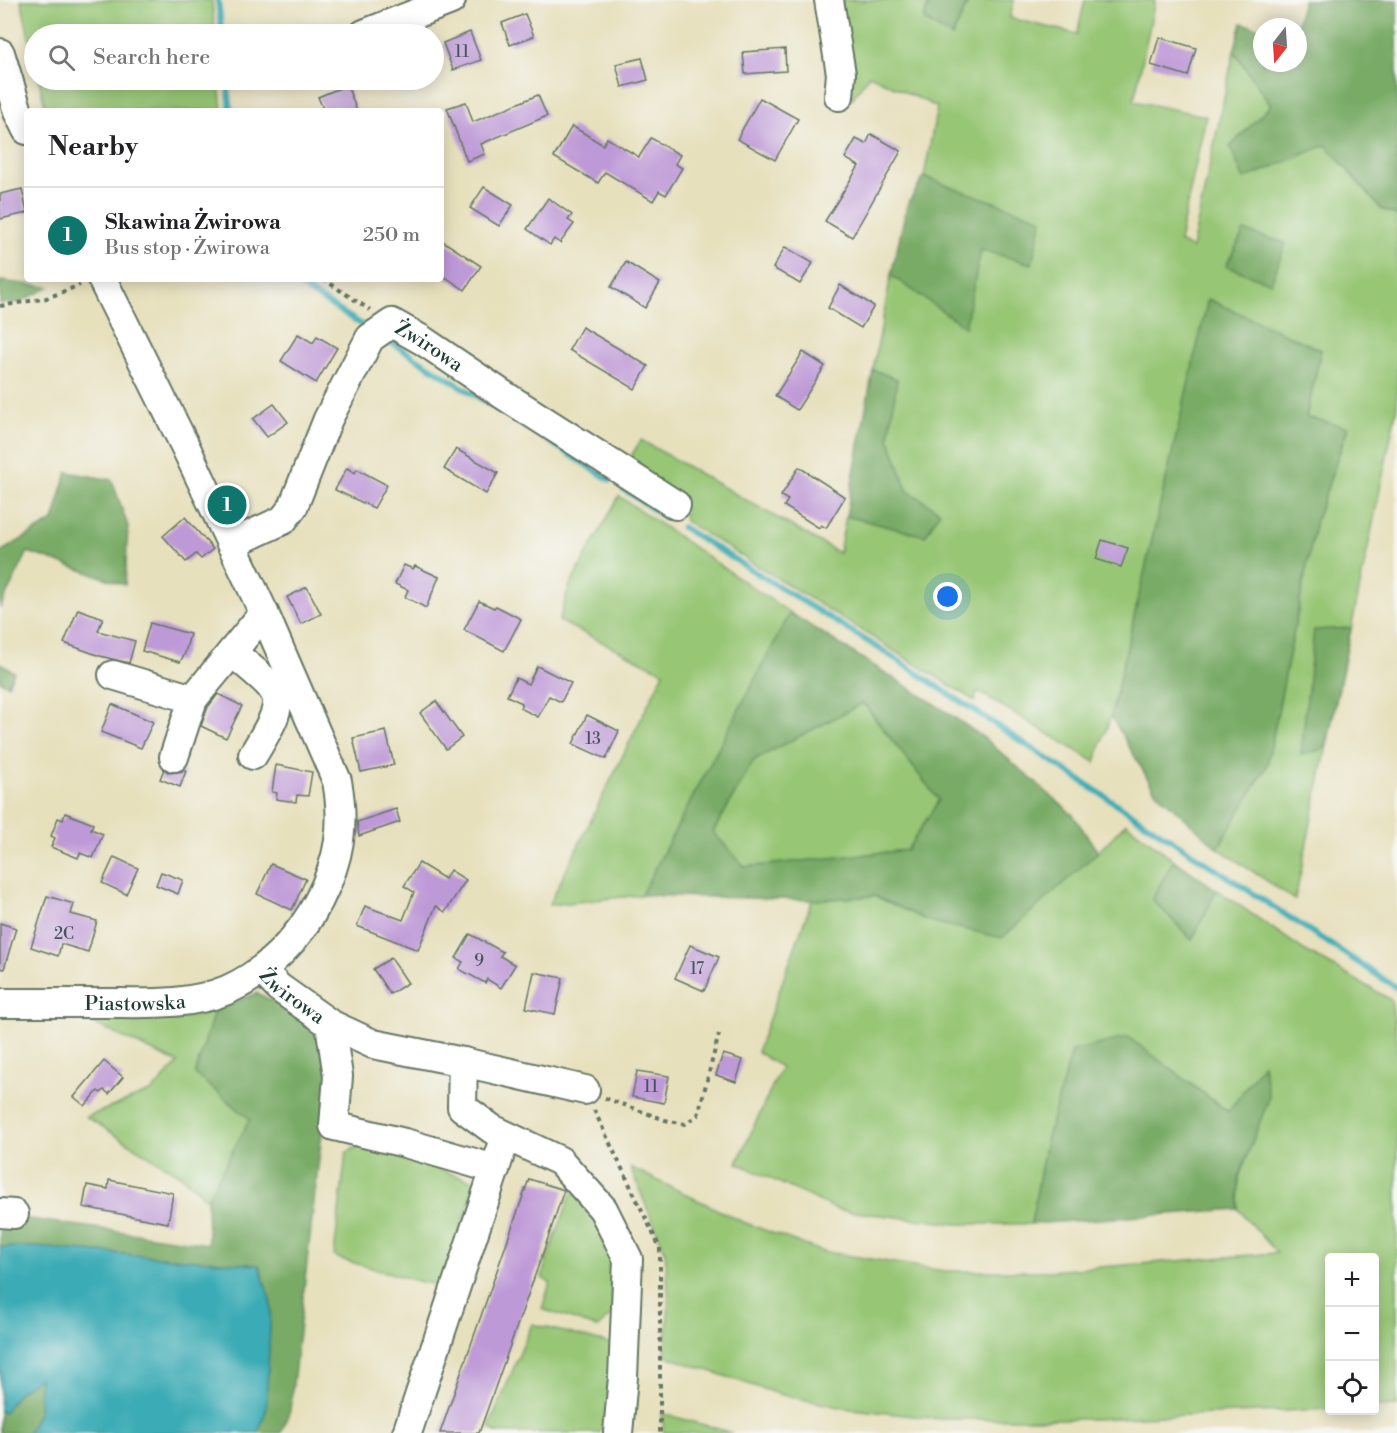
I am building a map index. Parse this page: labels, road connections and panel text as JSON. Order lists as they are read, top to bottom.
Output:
{
  "streets": {
    "street": ["Żwirowa", "Piastowska"]
  },
  "crossings": [
    ["Żwirowa", "Piastowska"]
  ],
  "house_numbers": [
    "11",
    "13",
    "2C",
    "9",
    "17",
    "11"
  ],
  "north": "bottom",
  "page": {
    "search": "Search here",
    "heading": "Nearby",
    "list": [
      {
        "mark": "1",
        "name": "Skawina Żwirowa",
        "note": "Bus stop · Żwirowa",
        "value": "250 m"
      }
    ],
    "pins": "1",
    "map_buttons": ["+", "−"]
  }
}
